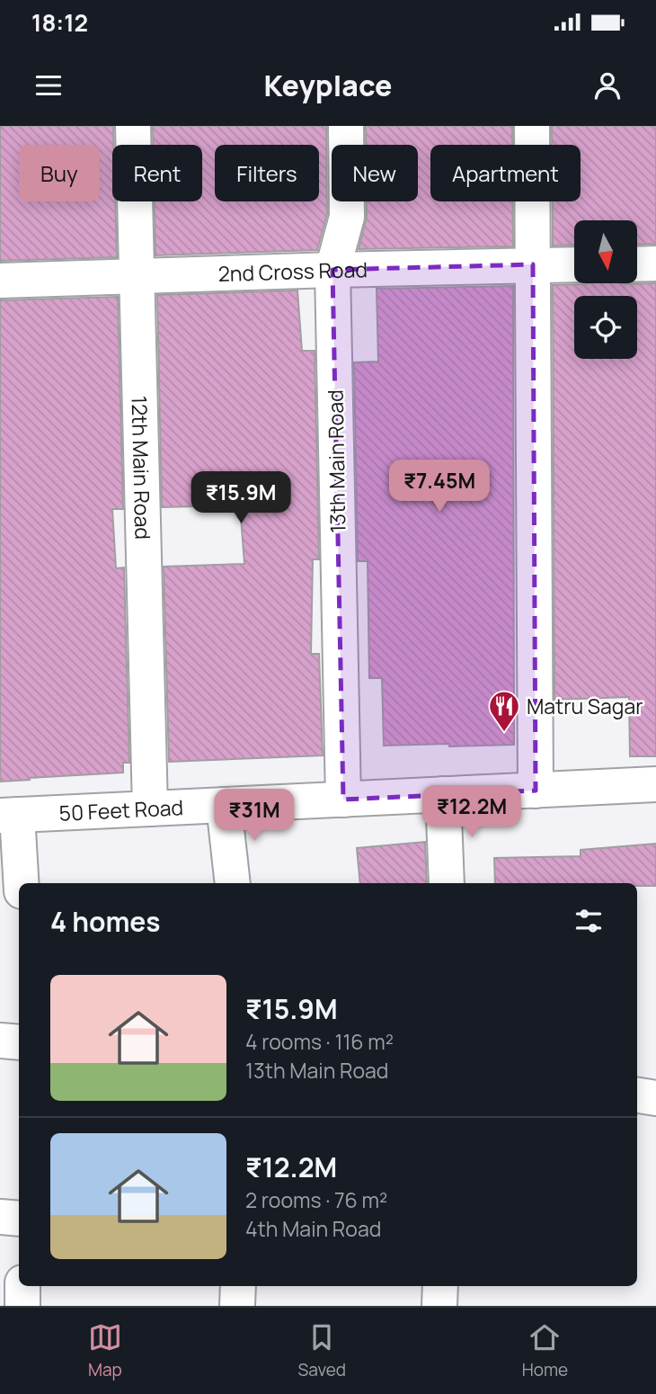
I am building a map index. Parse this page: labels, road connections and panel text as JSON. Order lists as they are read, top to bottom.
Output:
{
  "streets": {
    "street": [
      "2nd Cross Road",
      "13th Main Road",
      "12th Main Road",
      "50 Feet Road"
    ]
  },
  "crossings": [
    ["2nd Cross Road", "13th Main Road"],
    ["2nd Cross Road", "12th Main Road"],
    ["13th Main Road", "50 Feet Road"],
    ["12th Main Road", "50 Feet Road"]
  ],
  "places": {
    "restaurant": ["Matru Sagar"]
  },
  "north": "bottom",
  "page": {
    "status": "18:12",
    "header": "Keyplace",
    "chip": [
      "Buy",
      "Rent",
      "Filters",
      "New",
      "Apartment"
    ],
    "price": [
      "₹7.45M",
      "₹15.9M",
      "₹12.2M",
      "₹31M"
    ],
    "heading": "4 homes",
    "list": [
      {
        "name": "₹15.9M",
        "note": "4 rooms · 116 m² · 13th Main Road"
      },
      {
        "name": "₹12.2M",
        "note": "2 rooms · 76 m² · 4th Main Road"
      }
    ],
    "tabs": ["Map", "Saved", "Home"]
  }
}
